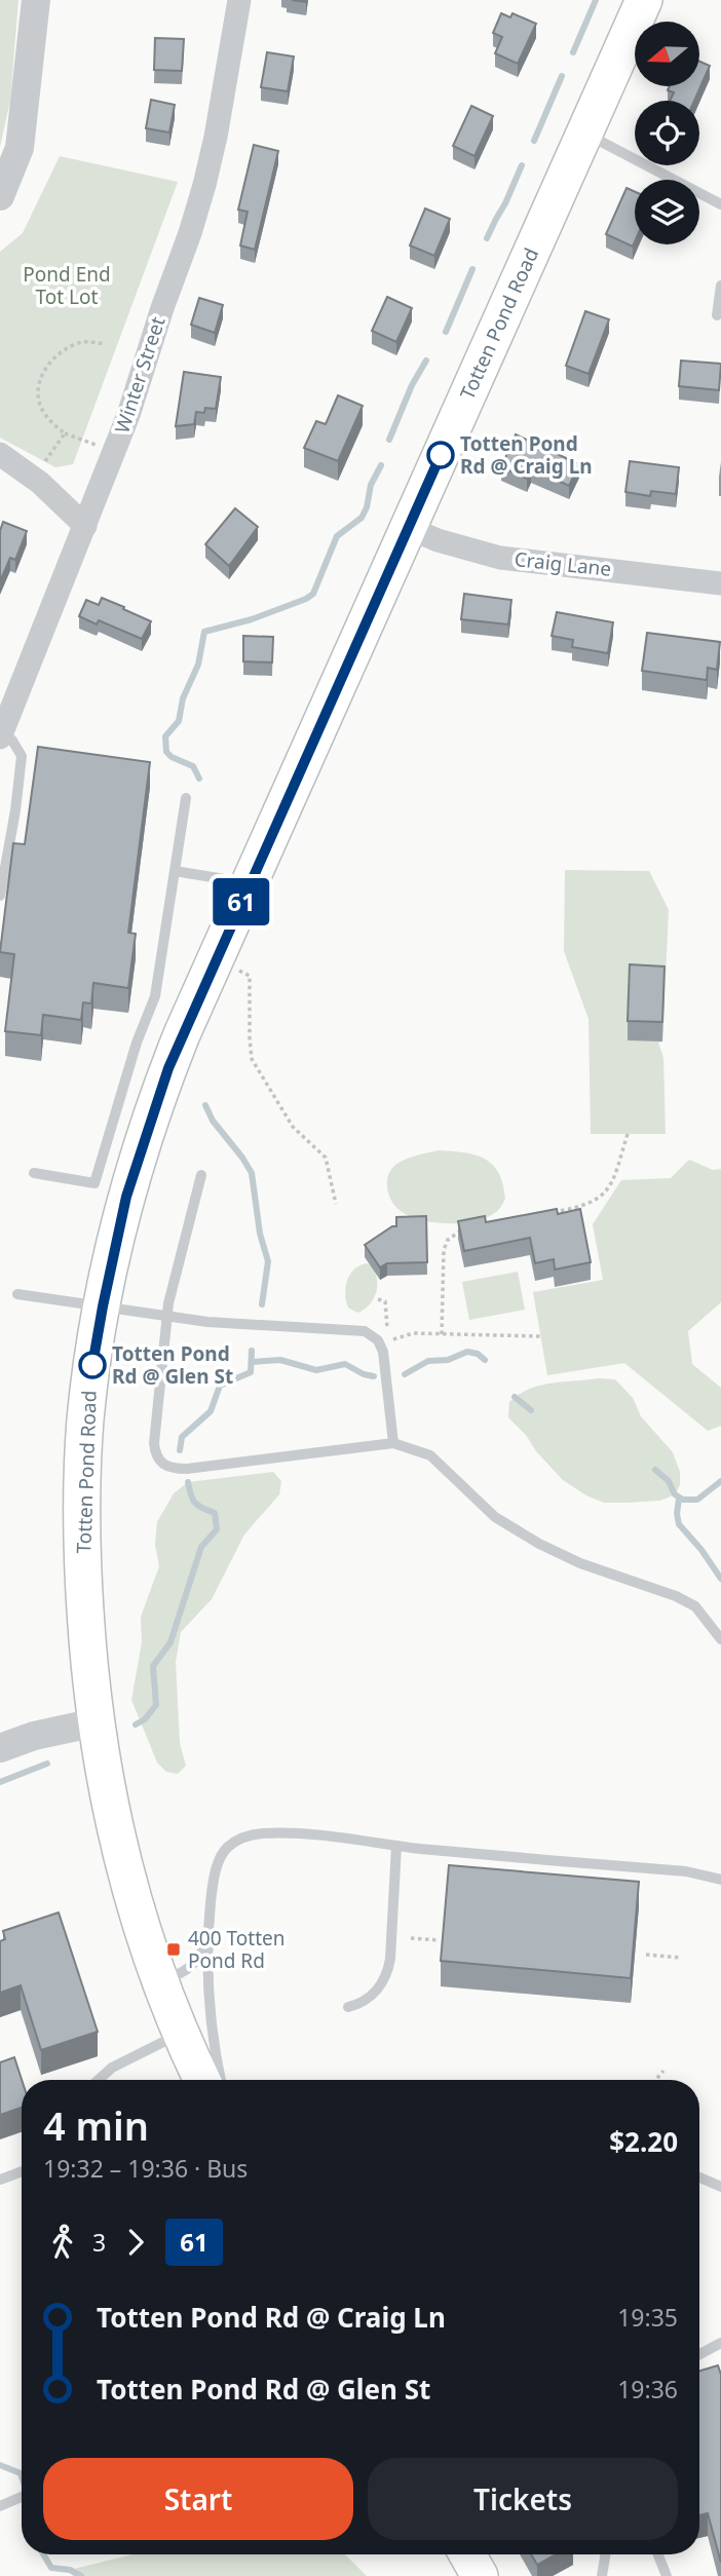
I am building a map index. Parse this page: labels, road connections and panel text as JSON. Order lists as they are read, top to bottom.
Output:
{
  "streets": {
    "main road": ["Totten Pond Road"],
    "street": ["Winter Street", "Craig Lane"]
  },
  "crossings": [
    ["Totten Pond Road", "Craig Lane"]
  ],
  "parks": ["Pond End Tot Lot"],
  "places": {
    "other": ["Totten Pond Rd @ Craig Ln", "Totten Pond Rd @ Glen St"],
    "transit": ["400 Totten Pond Rd"]
  },
  "lines": ["bus line 61"],
  "north": "left",
  "page": {
    "on_map": "61",
    "heading": ["4 min", "19:32 – 19:36 · Bus", "$2.20"],
    "legs": ["3", "61"],
    "list": [
      {
        "name": "Totten Pond Rd @ Craig Ln",
        "value": "19:35"
      },
      {
        "name": "Totten Pond Rd @ Glen St",
        "value": "19:36"
      }
    ],
    "buttons": ["Start", "Tickets"]
  }
}
